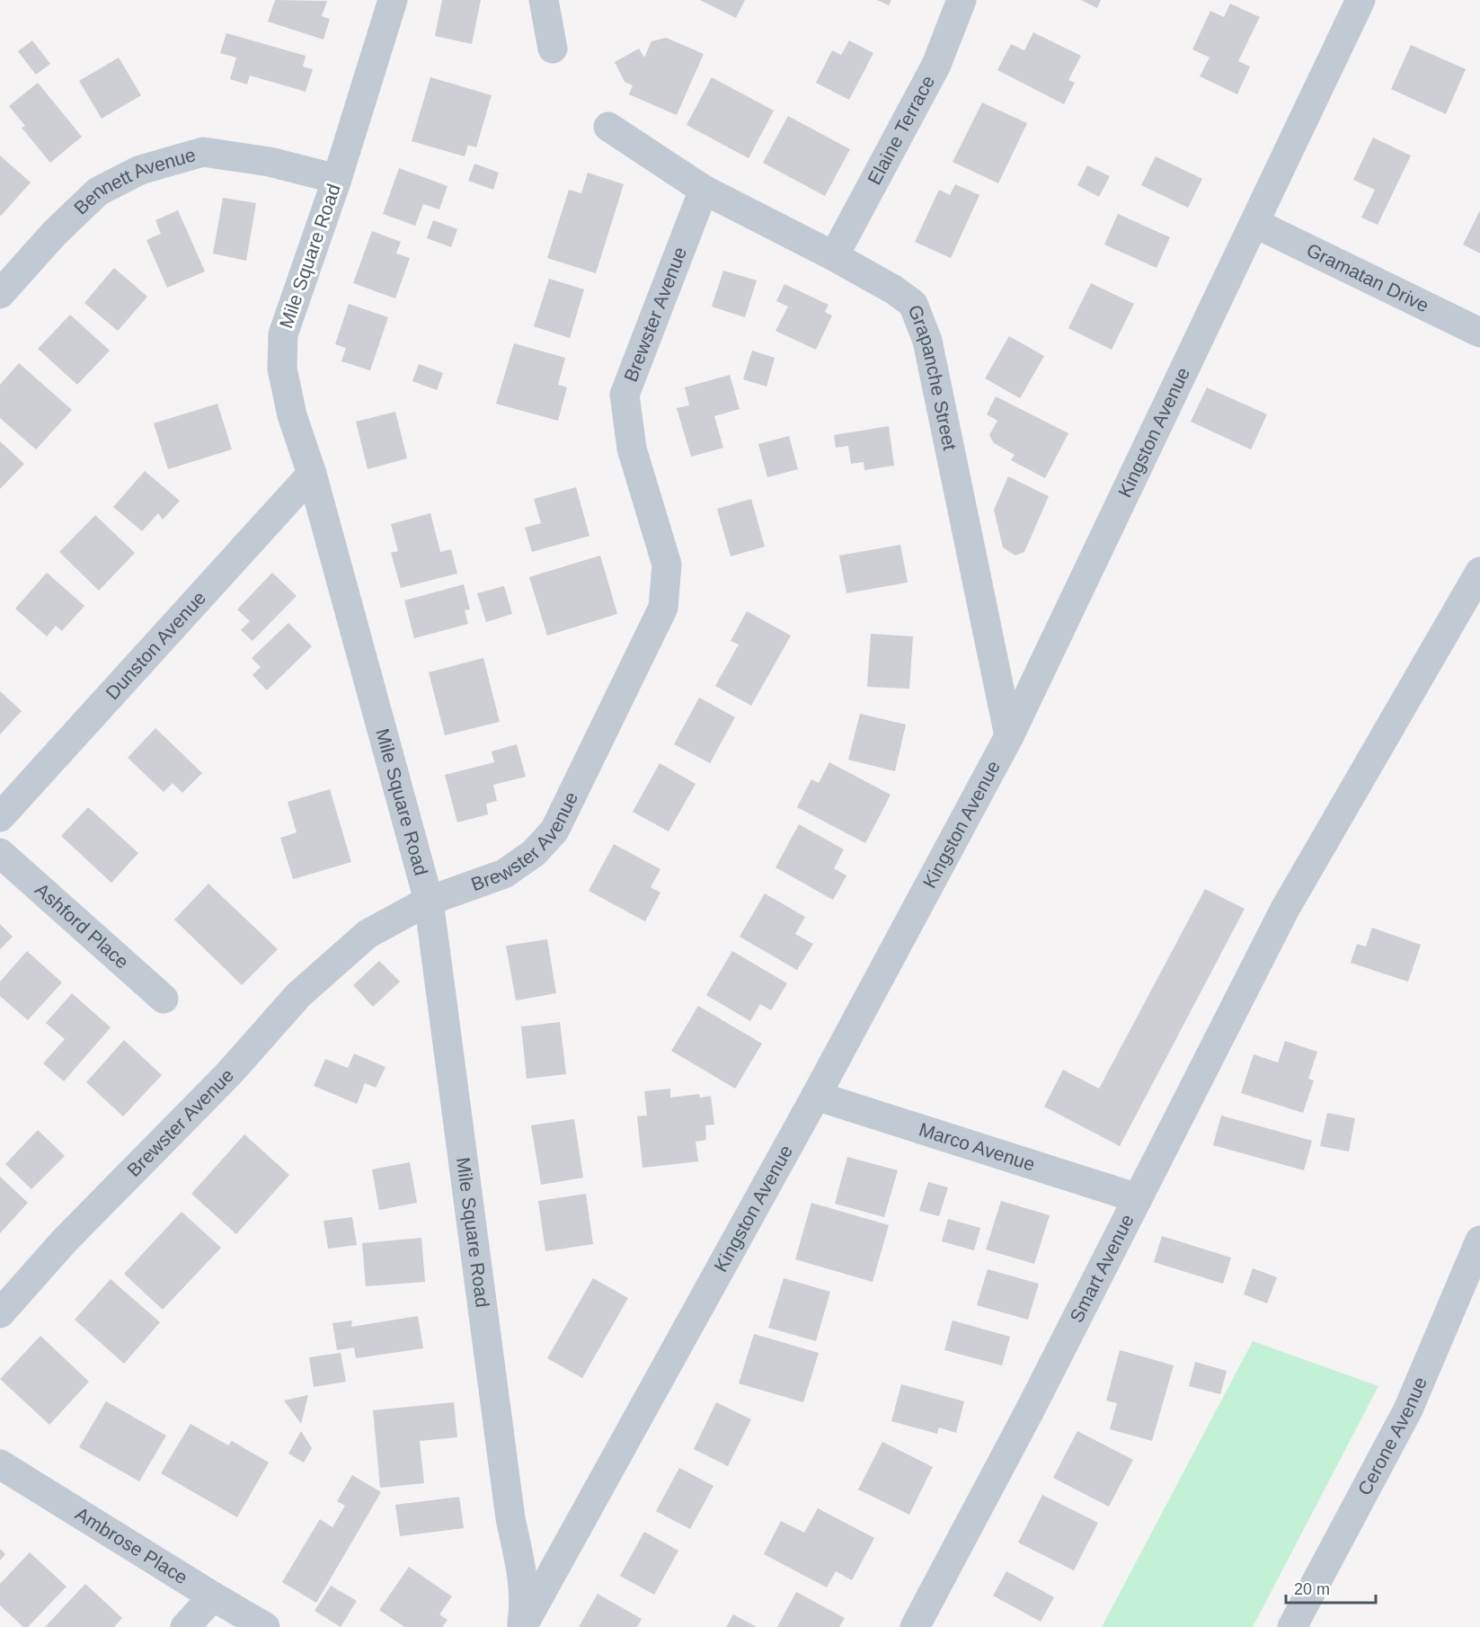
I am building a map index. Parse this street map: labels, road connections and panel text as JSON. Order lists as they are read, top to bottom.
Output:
{
  "streets": {
    "street": [
      "Elaine Terrace",
      "Bennett Avenue",
      "Mile Square Road",
      "Gramatan Drive",
      "Brewster Avenue",
      "Grapanche Street",
      "Kingston Avenue",
      "Dunston Avenue",
      "Ashford Place",
      "Marco Avenue",
      "Smart Avenue",
      "Cerone Avenue",
      "Ambrose Place"
    ]
  },
  "crossings": [
    ["Elaine Terrace", "Grapanche Street"],
    ["Bennett Avenue", "Mile Square Road"],
    ["Mile Square Road", "Brewster Avenue"],
    ["Mile Square Road", "Kingston Avenue"],
    ["Mile Square Road", "Dunston Avenue"],
    ["Gramatan Drive", "Kingston Avenue"],
    ["Brewster Avenue", "Grapanche Street"],
    ["Grapanche Street", "Kingston Avenue"],
    ["Kingston Avenue", "Marco Avenue"],
    ["Marco Avenue", "Smart Avenue"]
  ],
  "scale_bar": "20 m"
}
